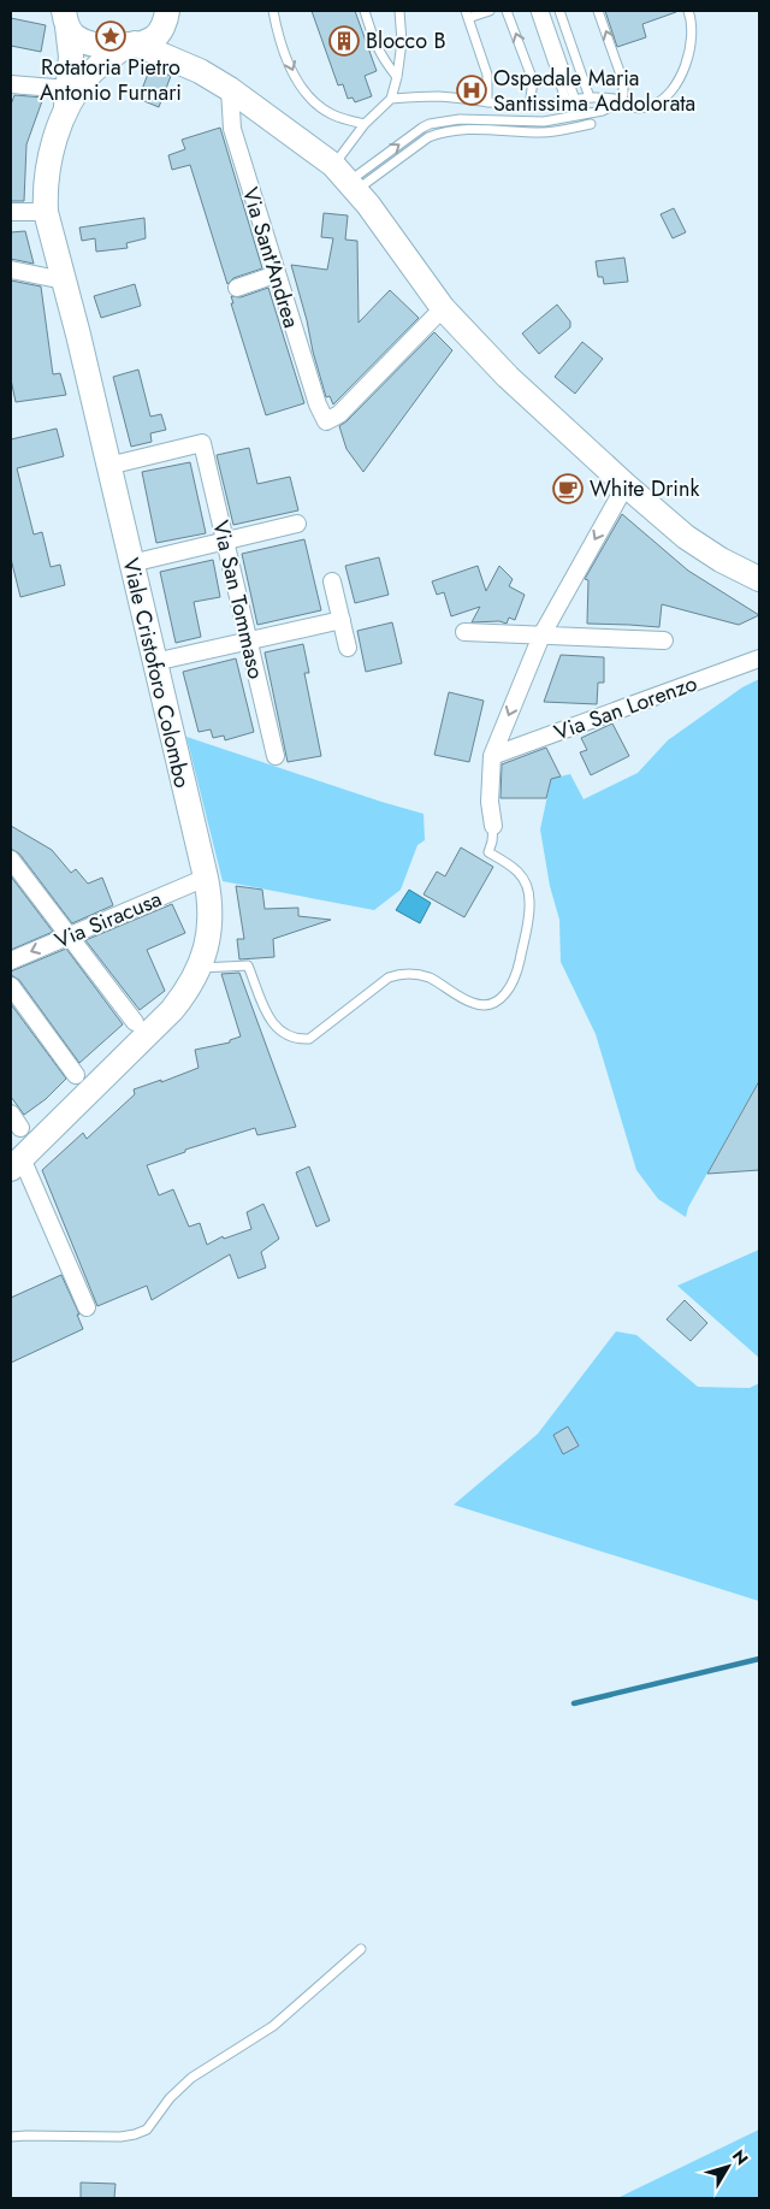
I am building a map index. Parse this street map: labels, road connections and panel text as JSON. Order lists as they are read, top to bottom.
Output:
{
  "streets": {
    "street": [
      "Via Sant'Andrea",
      "Via San Tommaso",
      "Viale Cristoforo Colombo",
      "Via San Lorenzo",
      "Via Siracusa"
    ]
  },
  "crossings": [
    ["Via San Tommaso", "Viale Cristoforo Colombo"],
    ["Viale Cristoforo Colombo", "Via Siracusa"]
  ],
  "places": {
    "place": ["Rotatoria Pietro Antonio Furnari"],
    "building": ["Blocco B"],
    "hospital": ["Ospedale Maria Santissima Addolorata"],
    "cafe": ["White Drink"]
  },
  "north": "top right"
}
